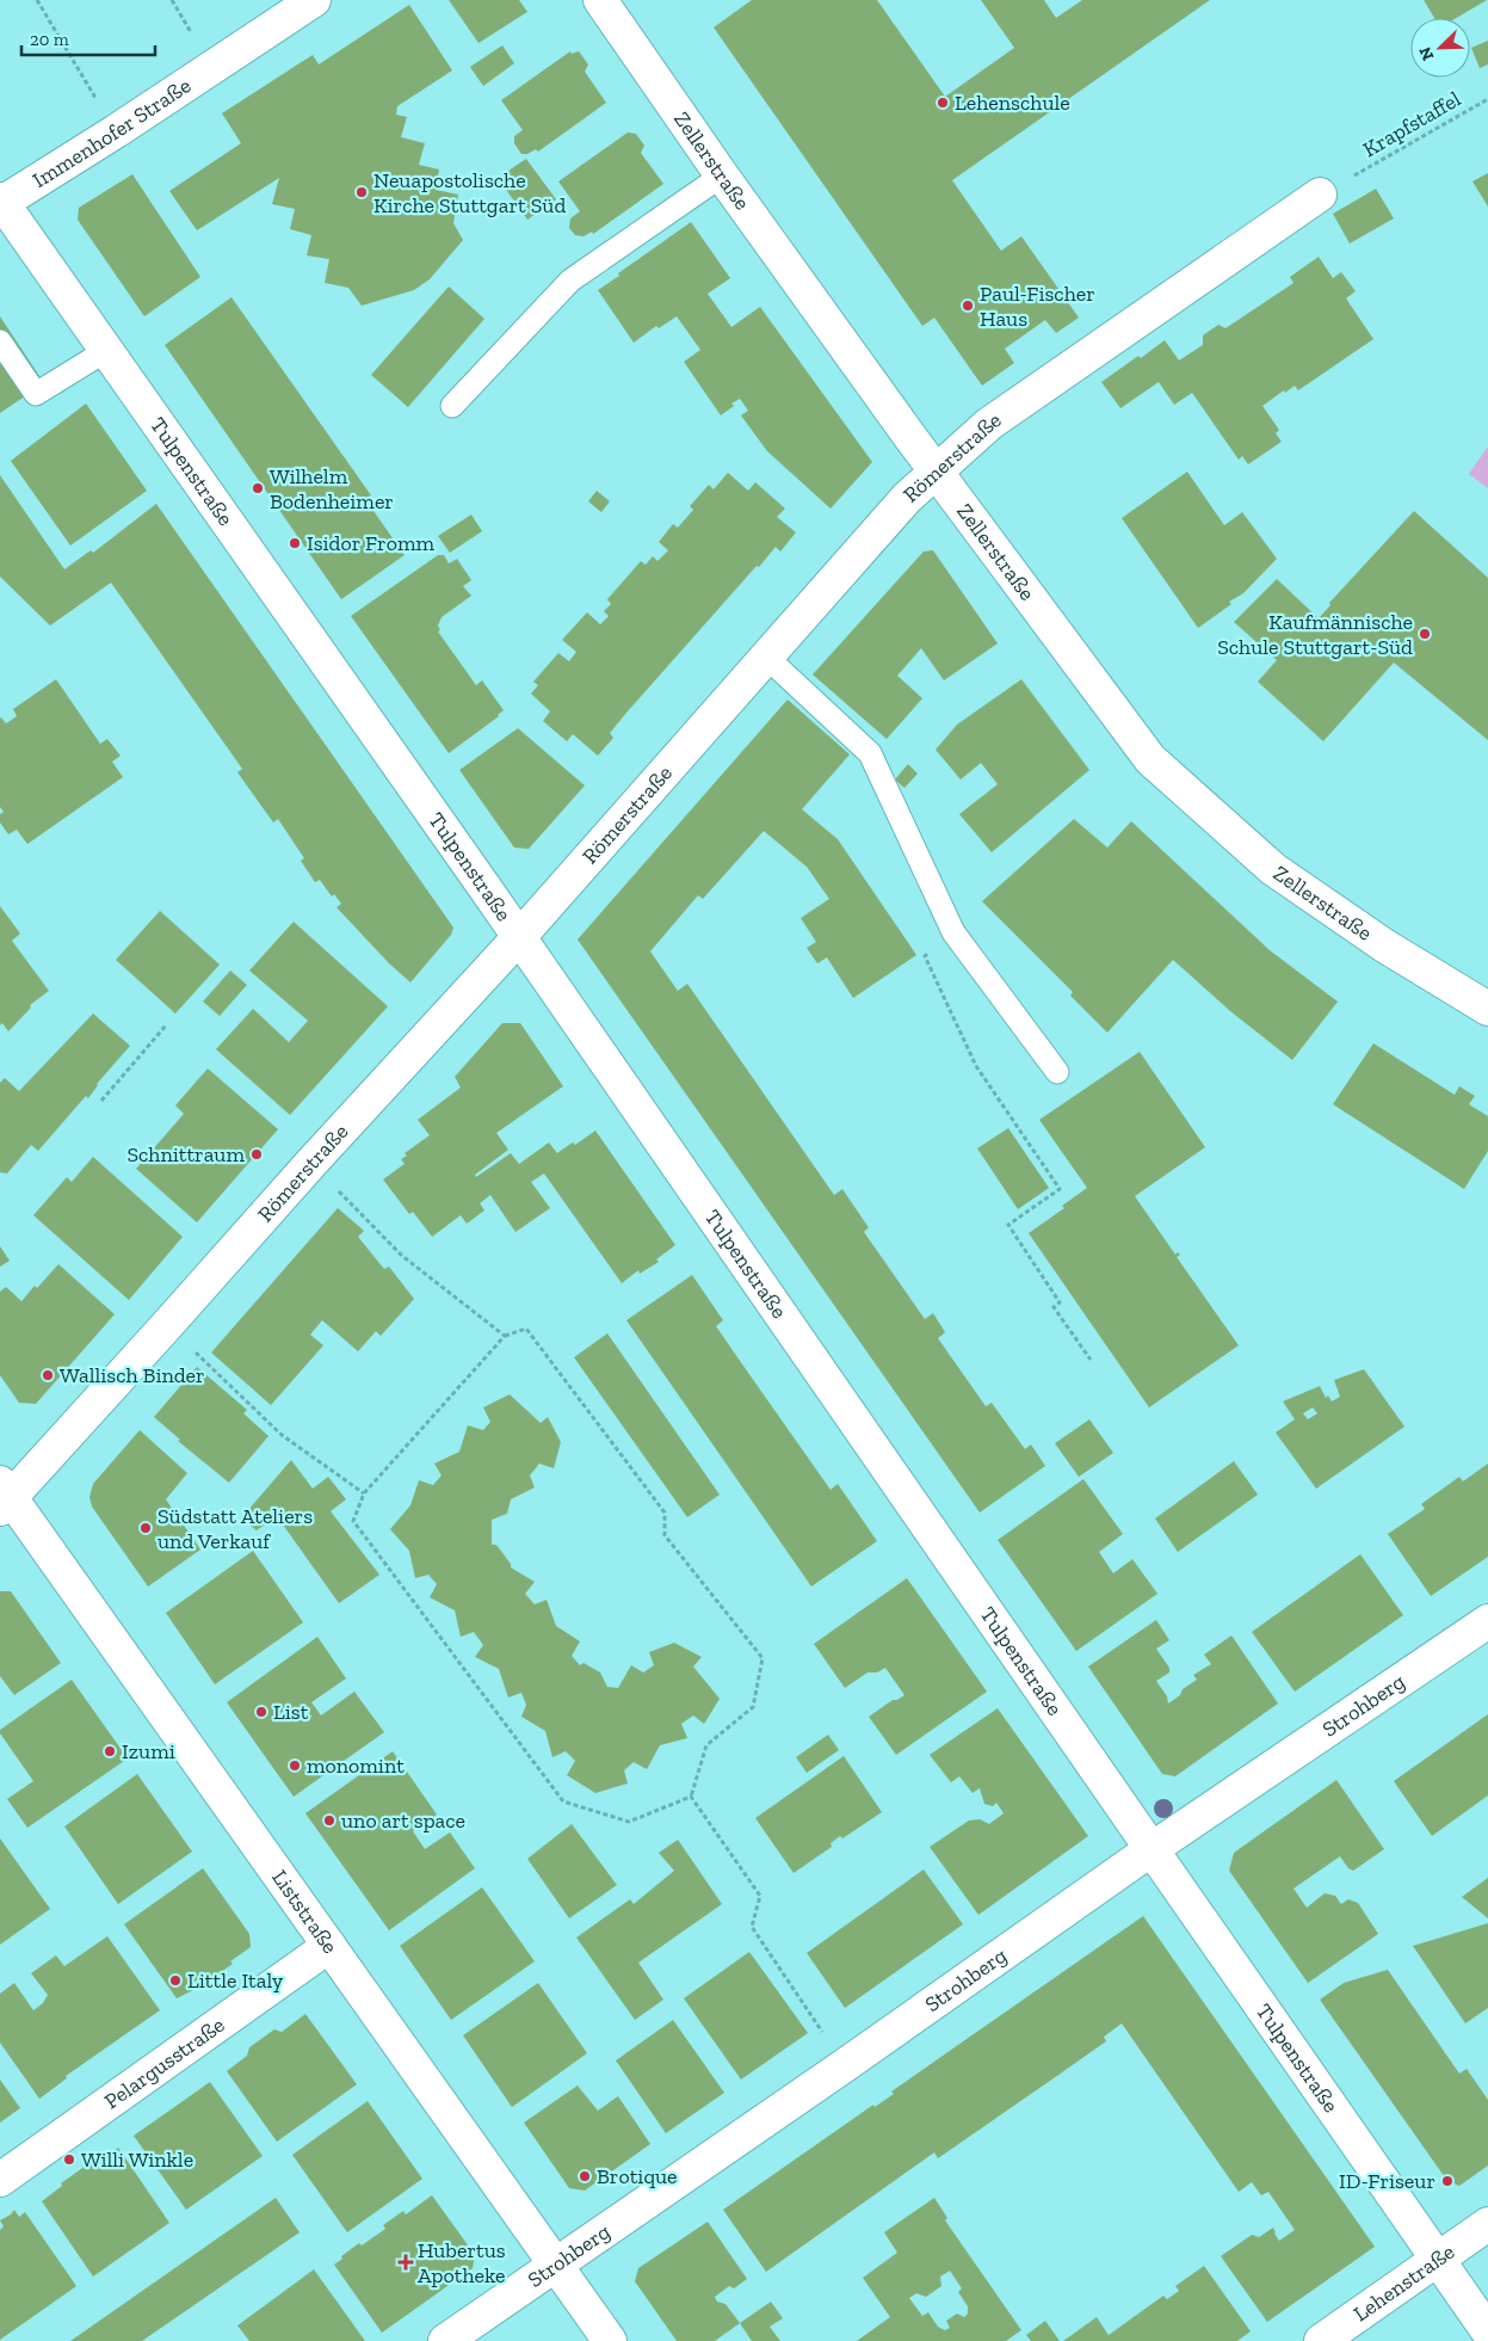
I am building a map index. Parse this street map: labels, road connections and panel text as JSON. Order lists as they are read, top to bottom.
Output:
{
  "streets": {
    "street": [
      "Immenhofer Straße",
      "Zellerstraße",
      "Römerstraße",
      "Tulpenstraße",
      "Strohberg",
      "Liststraße",
      "Pelargusstraße",
      "Lehenstraße"
    ],
    "path": ["Krapfstaffel"]
  },
  "crossings": [
    ["Immenhofer Straße", "Tulpenstraße"],
    ["Zellerstraße", "Römerstraße"],
    ["Römerstraße", "Tulpenstraße"],
    ["Römerstraße", "Liststraße"],
    ["Tulpenstraße", "Strohberg"],
    ["Tulpenstraße", "Lehenstraße"],
    ["Strohberg", "Liststraße"],
    ["Liststraße", "Pelargusstraße"]
  ],
  "places": {
    "other": [
      "Lehenschule",
      "Neuapostolische Kirche Stuttgart Süd",
      "Paul-Fischer Haus",
      "Wilhelm Bodenheimer",
      "Isidor Fromm",
      "Kaufmännische Schule Stuttgart-Süd",
      "Schnittraum",
      "Wallisch Binder",
      "Südstatt Ateliers und Verkauf",
      "List",
      "Izumi",
      "monomint",
      "uno art space",
      "Little Italy",
      "Willi Winkle",
      "Brotique",
      "ID-Friseur"
    ],
    "health": ["Hubertus Apotheke"]
  },
  "scale_bar": "20 m",
  "north": "bottom left"
}
